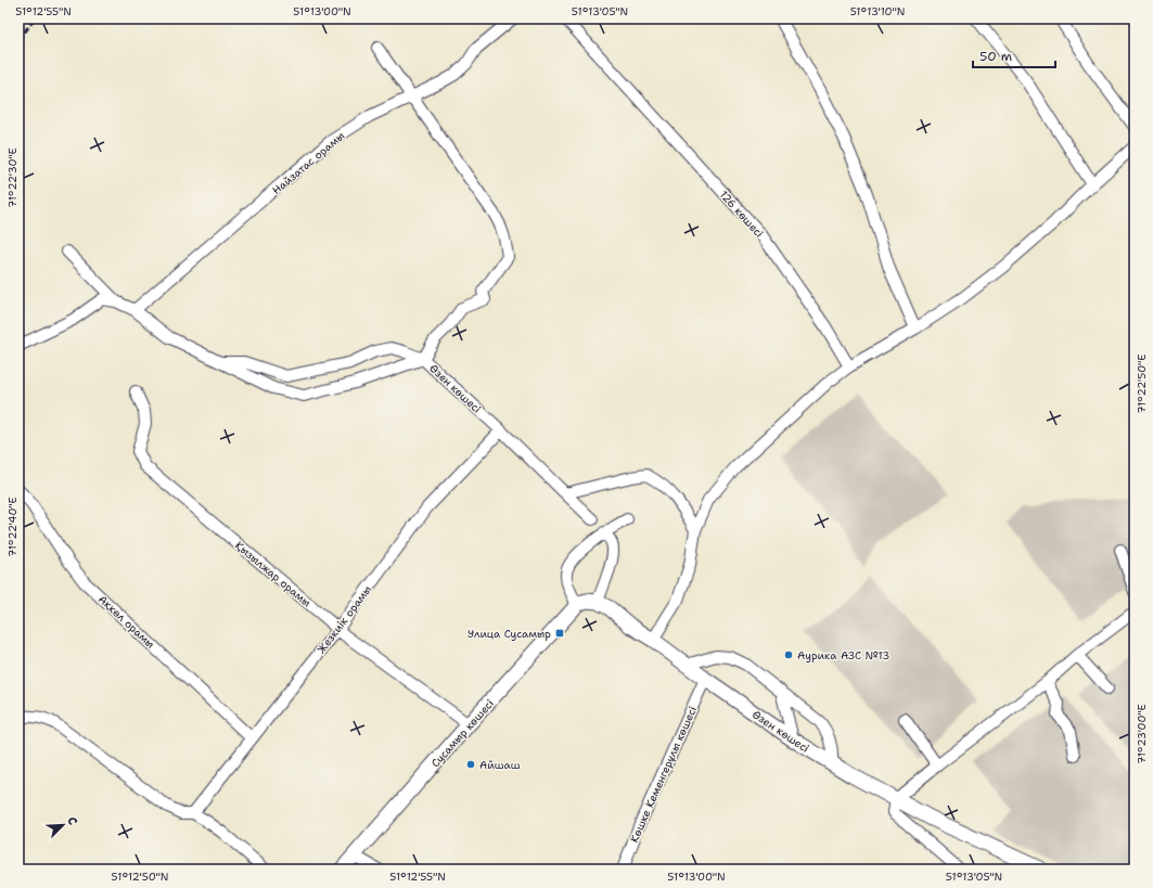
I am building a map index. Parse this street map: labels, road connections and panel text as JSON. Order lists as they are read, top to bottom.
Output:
{
  "streets": {
    "main road": ["Өзен көшесі", "Сусамыр көшесі"],
    "street": [
      "Найзатас орамы",
      "126 көшесі",
      "Қызылжар орамы",
      "Жезкиік орамы",
      "Ақкөл орамы",
      "Көшке Кеменгерұлы көшесі"
    ]
  },
  "crossings": [
    ["Өзен көшесі", "Жезкиік орамы"],
    ["Өзен көшесі", "Сусамыр көшесі"],
    ["Өзен көшесі", "Көшке Кеменгерұлы көшесі"],
    ["Қызылжар орамы", "Жезкиік орамы"],
    ["Қызылжар орамы", "Сусамыр көшесі"],
    ["Жезкиік орамы", "Ақкөл орамы"]
  ],
  "places": {
    "transit": ["Улица Сусамыр"],
    "other": ["Аурика АЗС №13", "Айшаш"]
  },
  "scale_bar": "50 m",
  "north": "top right",
  "coordinates": [
    "51°12'55\"N",
    "51°13'00\"N",
    "51°13'05\"N",
    "51°13'10\"N",
    "71°22'30\"E",
    "71°22'50\"E",
    "71°22'40\"E",
    "71°23'00\"E",
    "51°12'50\"N"
  ]
}
